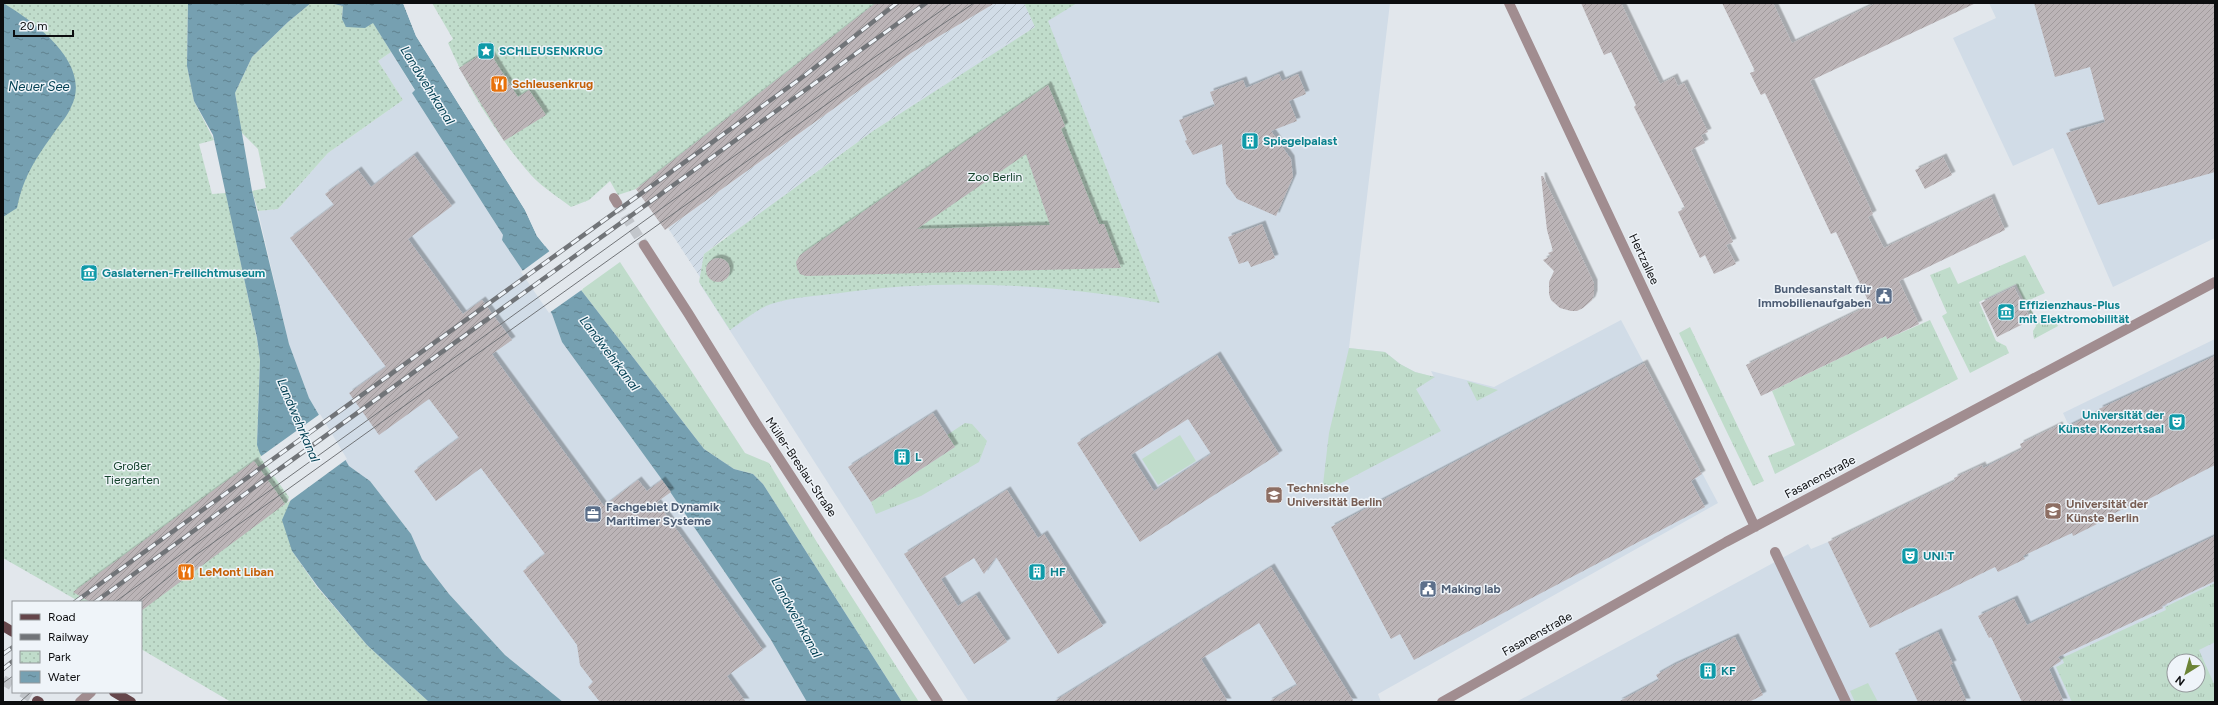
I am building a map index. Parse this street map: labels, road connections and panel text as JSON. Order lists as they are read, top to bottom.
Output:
{
  "streets": {
    "street": ["Hertzallee", "Müller-Breslau-Straße", "Fasanenstraße"]
  },
  "crossings": [
    ["Hertzallee", "Fasanenstraße"]
  ],
  "water": ["Landwehrkanal", "Neuer See"],
  "parks": ["Zoo Berlin", "Großer Tiergarten"],
  "places": {
    "place": ["SCHLEUSENKRUG"],
    "restaurant": ["Schleusenkrug", "LeMont Liban"],
    "building": [
      "Spiegelpalast",
      "L",
      "HF",
      "KF"
    ],
    "museum": ["Gaslaternen-Freilichtmuseum", "Effizienzhaus-Plus mit Elektromobilität"],
    "public building": ["Bundesanstalt für Immobilienaufgaben", "Making lab"],
    "theatre": ["Universität der Künste Konzertsaal", "UNI.T"],
    "school or university": ["Technische Universität Berlin", "Universität der Künste Berlin"],
    "office": ["Fachgebiet Dynamik Maritimer Systeme"]
  },
  "legend": [
    "Road",
    "Railway",
    "Park",
    "Water"
  ],
  "scale_bar": "20 m",
  "north": "bottom left"
}
